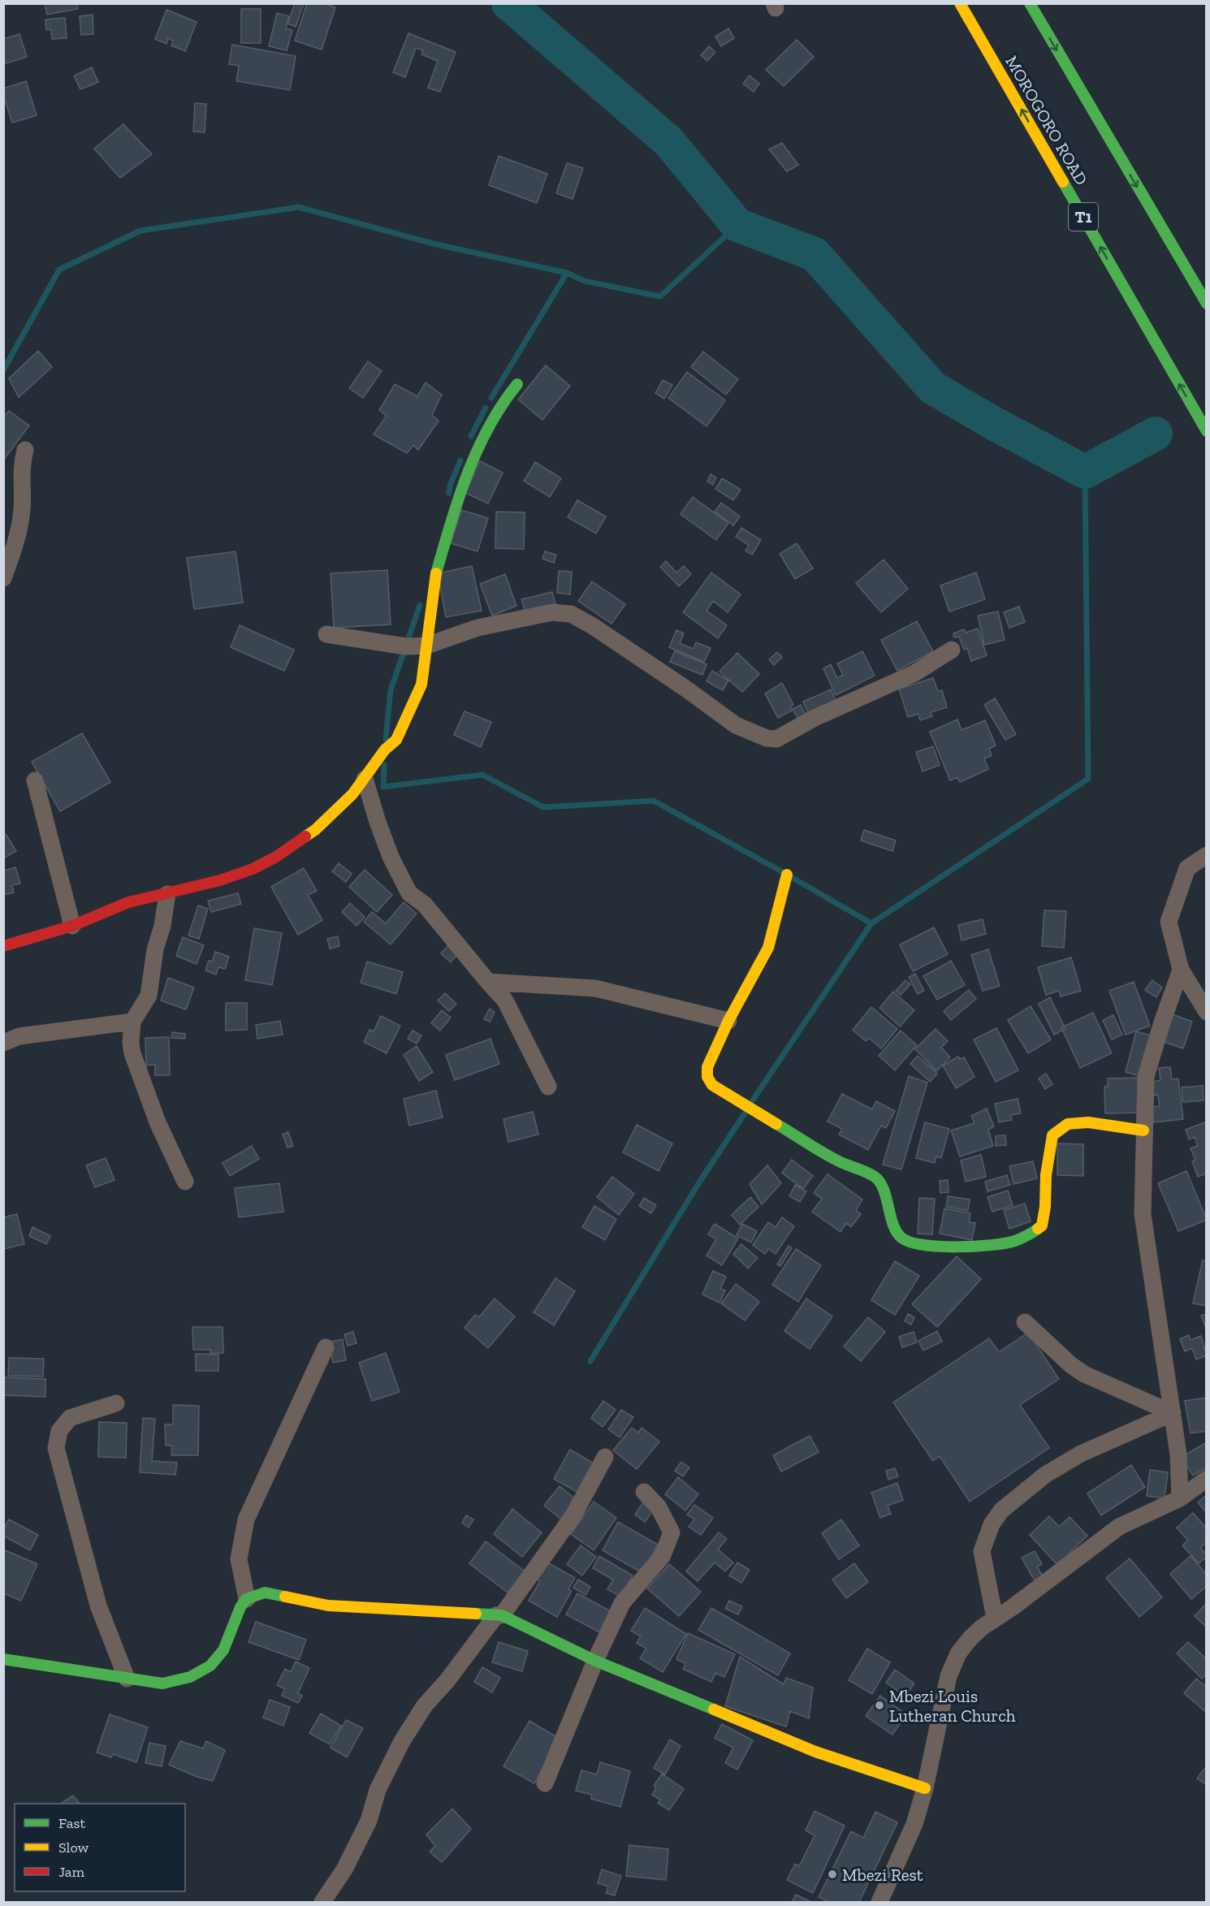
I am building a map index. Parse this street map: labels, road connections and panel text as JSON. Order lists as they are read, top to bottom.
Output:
{
  "streets": {
    "main road": ["MOROGORO ROAD", "T1"]
  },
  "places": ["Mbezi Louis Lutheran Church", "Mbezi Rest"],
  "legend": ["Fast", "Slow", "Jam"]
}
